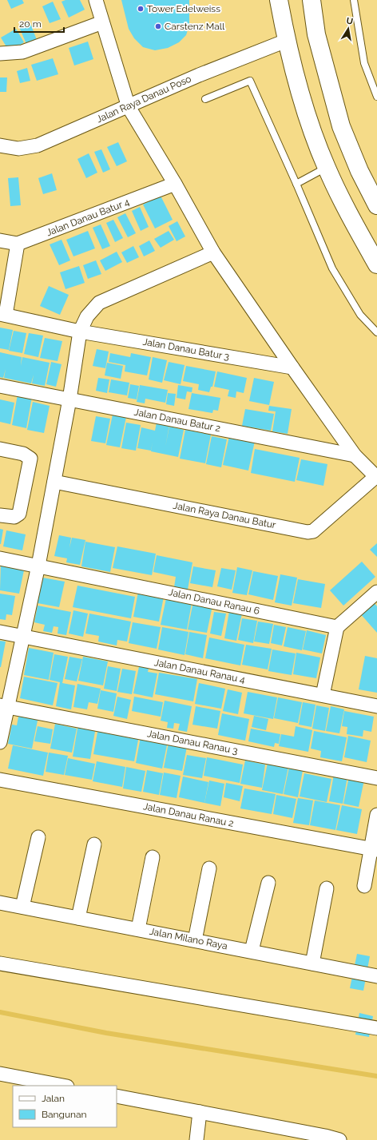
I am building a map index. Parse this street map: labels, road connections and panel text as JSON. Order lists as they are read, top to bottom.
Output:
{
  "streets": {
    "street": [
      "Jalan Raya Danau Poso",
      "Jalan Danau Batur 4",
      "Jalan Danau Batur 3",
      "Jalan Danau Batur 2",
      "Jalan Raya Danau Batur",
      "Jalan Danau Ranau 6",
      "Jalan Danau Ranau 4",
      "Jalan Danau Ranau 3",
      "Jalan Danau Ranau 2",
      "Jalan Milano Raya"
    ]
  },
  "places": ["Tower Edelweiss", "Carstenz Mall"],
  "legend": ["Jalan", "Bangunan"],
  "scale_bar": "20 m",
  "north": "top"
}
